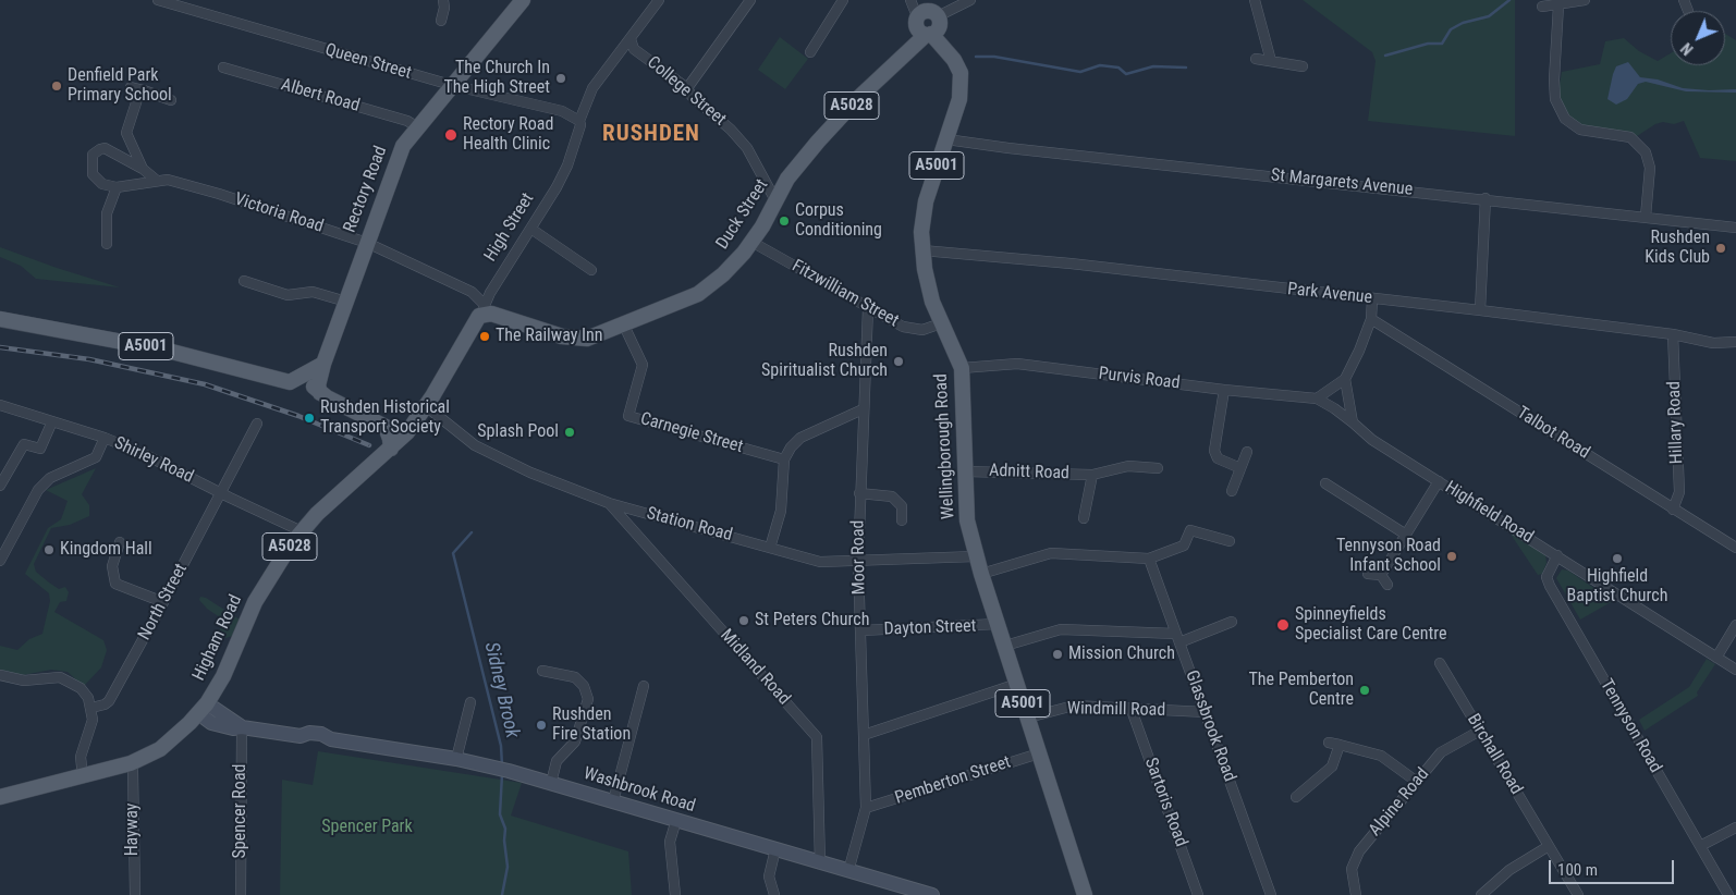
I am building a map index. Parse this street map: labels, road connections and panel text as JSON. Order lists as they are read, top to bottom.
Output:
{
  "streets": {
    "main road": [
      "A5028",
      "A5001",
      "Rectory Road",
      "Duck Street",
      "High Street",
      "Wellingborough Road",
      "Higham Road",
      "Washbrook Road"
    ],
    "street": [
      "Queen Street",
      "College Street",
      "Albert Road",
      "St Margarets Avenue",
      "Victoria Road",
      "Fitzwilliam Street",
      "Park Avenue",
      "Purvis Road",
      "Hillary Road",
      "Carnegie Street",
      "Talbot Road",
      "Shirley Road",
      "Adnitt Road",
      "Highfield Road",
      "Station Road",
      "Moor Road",
      "North Street",
      "Dayton Street",
      "Midland Road",
      "Windmill Road",
      "Glassbrook Road",
      "Tennyson Road",
      "Birchall Road",
      "Pemberton Street",
      "Sartoris Road",
      "Alpine Road",
      "Spencer Road",
      "Hayway"
    ]
  },
  "crossings": [
    ["Queen Street", "Rectory Road"],
    ["Queen Street", "High Street"],
    ["College Street", "Duck Street"],
    ["College Street", "High Street"],
    ["Albert Road", "Rectory Road"],
    ["A5028", "Duck Street"],
    ["A5028", "Wellingborough Road"],
    ["A5001", "Rectory Road"],
    ["St Margarets Avenue", "Wellingborough Road"],
    ["Rectory Road", "Victoria Road"],
    ["Victoria Road", "Duck Street"],
    ["Victoria Road", "High Street"],
    ["Duck Street", "High Street"],
    ["Duck Street", "Fitzwilliam Street"],
    ["Duck Street", "Carnegie Street"],
    ["Duck Street", "Wellingborough Road"],
    ["High Street", "Station Road"],
    ["High Street", "Higham Road"],
    ["Fitzwilliam Street", "Wellingborough Road"],
    ["Fitzwilliam Street", "Moor Road"],
    ["Park Avenue", "Hillary Road"],
    ["Park Avenue", "Wellingborough Road"],
    ["Purvis Road", "Wellingborough Road"],
    ["Purvis Road", "Highfield Road"],
    ["Hillary Road", "Talbot Road"],
    ["Wellingborough Road", "Adnitt Road"],
    ["Wellingborough Road", "Station Road"],
    ["Wellingborough Road", "Dayton Street"],
    ["Wellingborough Road", "Windmill Road"],
    ["Wellingborough Road", "Pemberton Street"],
    ["Shirley Road", "North Street"],
    ["Shirley Road", "Higham Road"],
    ["Highfield Road", "Tennyson Road"],
    ["Station Road", "Moor Road"],
    ["Station Road", "Midland Road"],
    ["Moor Road", "Dayton Street"],
    ["Moor Road", "Pemberton Street"],
    ["Moor Road", "Washbrook Road"],
    ["Higham Road", "Washbrook Road"],
    ["Higham Road", "Hayway"],
    ["Midland Road", "Washbrook Road"],
    ["Windmill Road", "Glassbrook Road"],
    ["Windmill Road", "Sartoris Road"],
    ["Birchall Road", "Alpine Road"],
    ["Washbrook Road", "Spencer Road"]
  ],
  "districts": ["RUSHDEN"],
  "water": ["Sidney Brook"],
  "parks": ["Spencer Park"],
  "places": [
    "The Church In The High Street",
    "Denfield Park Primary School",
    "Rectory Road Health Clinic",
    "Corpus Conditioning",
    "Rushden Kids Club",
    "The Railway Inn",
    "Rushden Spiritualist Church",
    "Rushden Historical Transport Society",
    "Splash Pool",
    "Kingdom Hall",
    "Tennyson Road Infant School",
    "Highfield Baptist Church",
    "St Peters Church",
    "Spinneyfields Specialist Care Centre",
    "Mission Church",
    "The Pemberton Centre",
    "Rushden Fire Station"
  ],
  "scale_bar": "100 m",
  "north": "bottom left"
}
